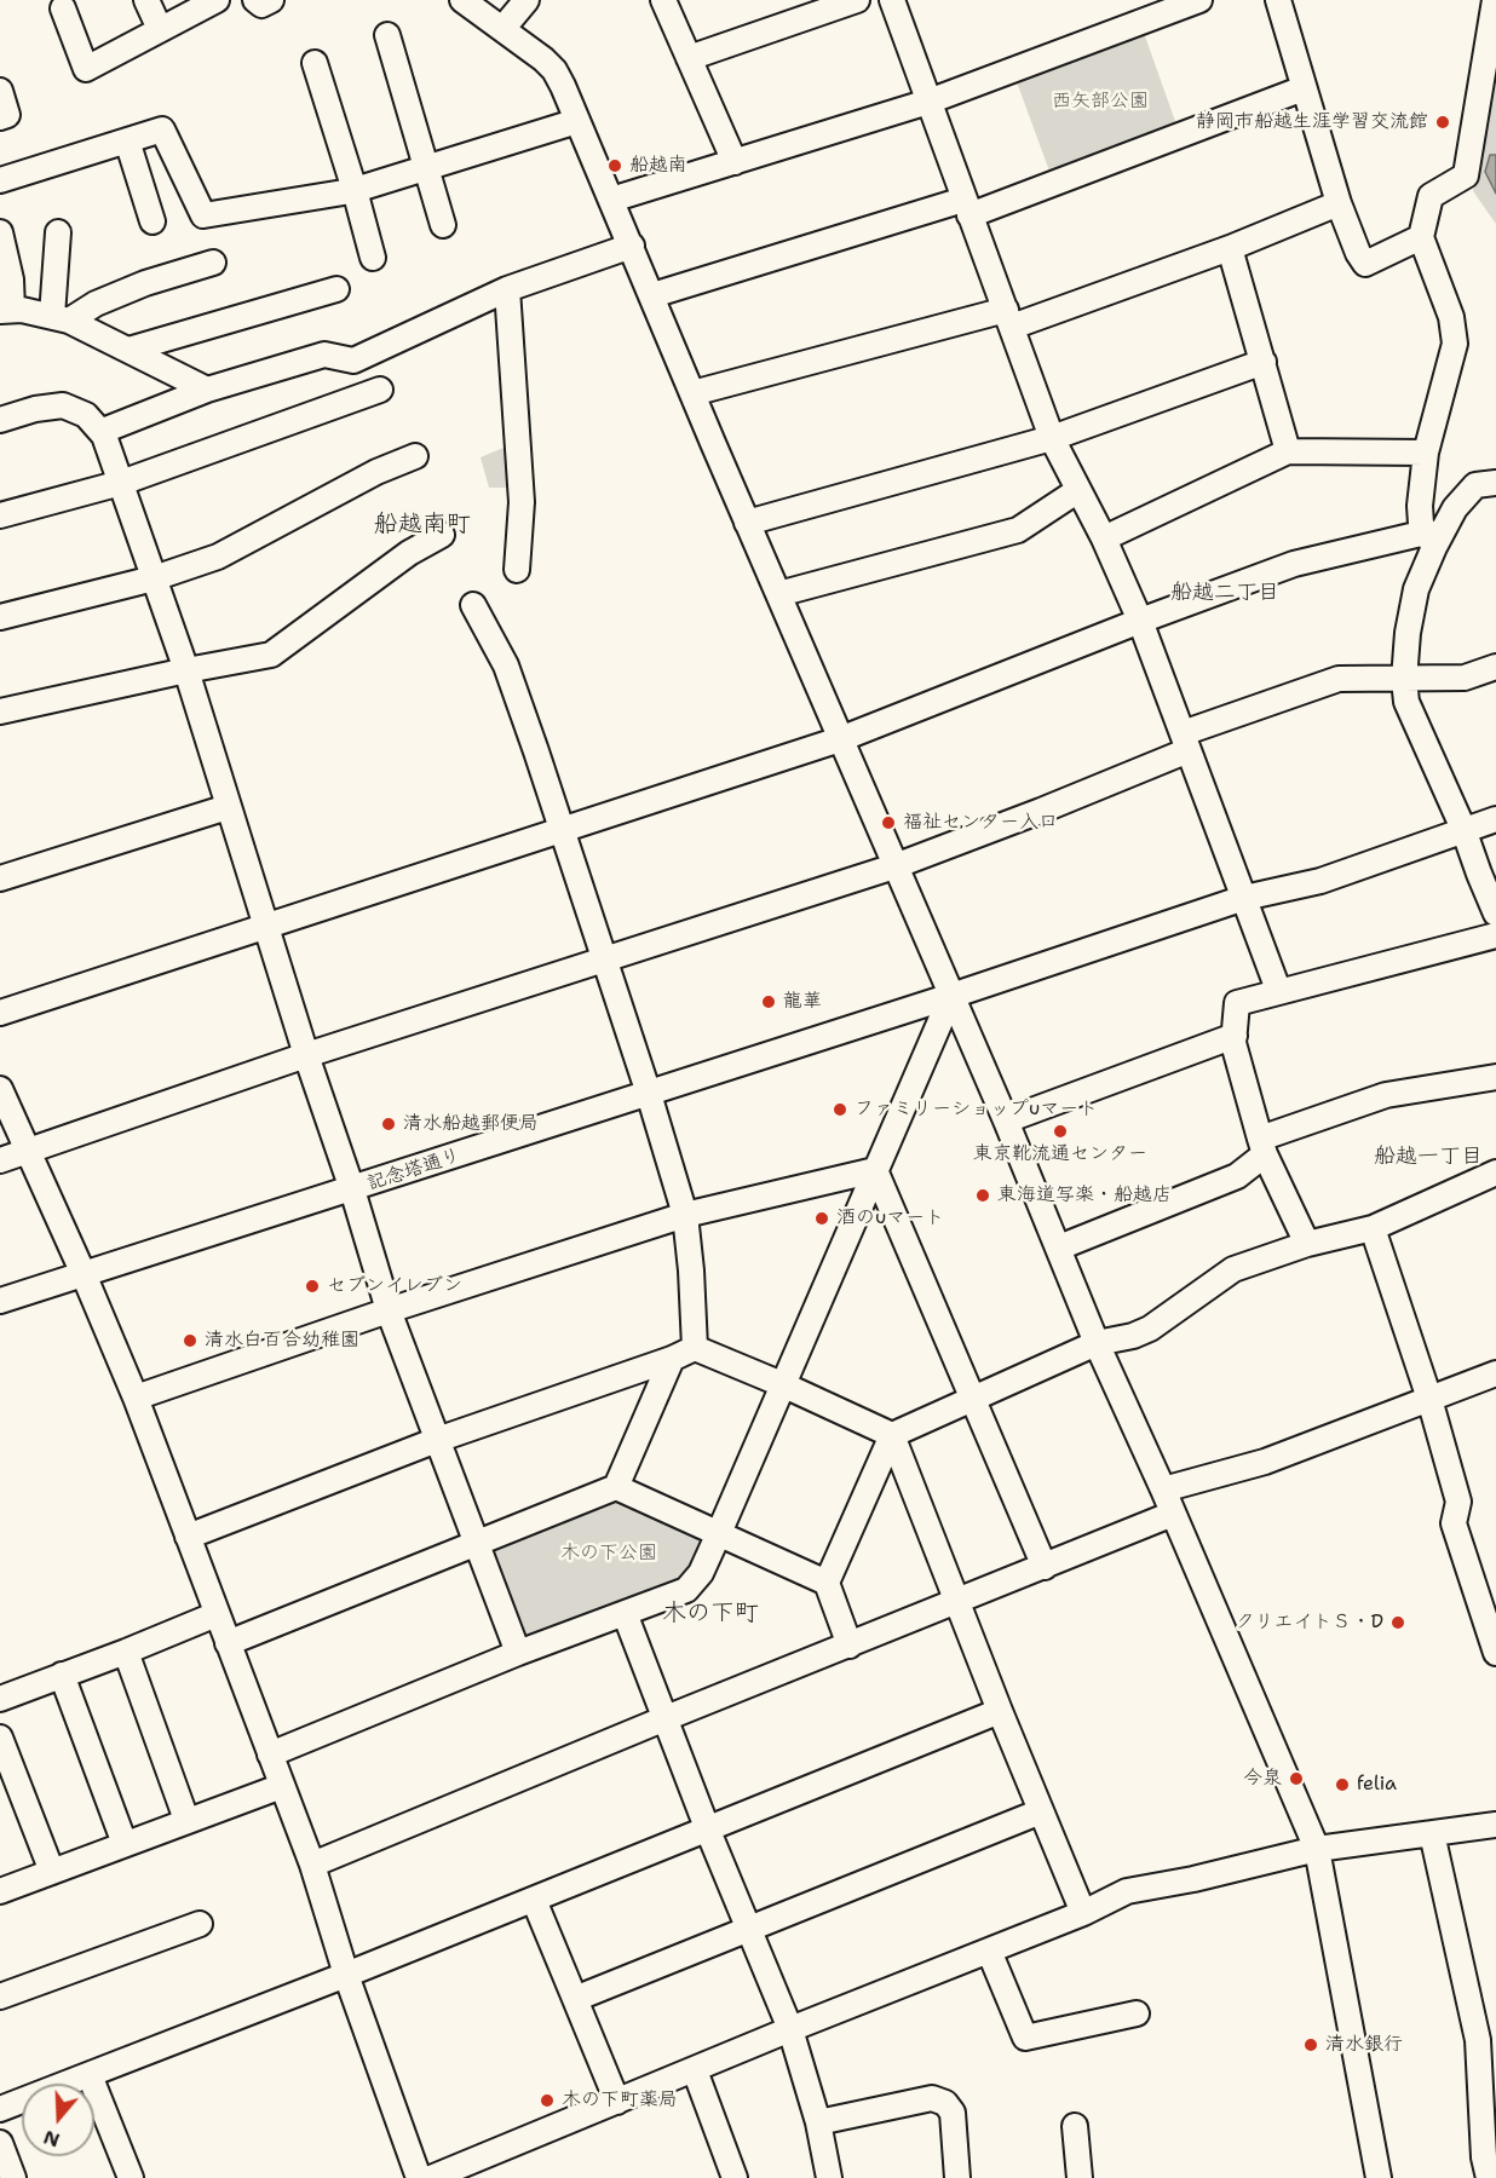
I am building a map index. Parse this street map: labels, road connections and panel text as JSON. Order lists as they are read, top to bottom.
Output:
{
  "streets": {
    "street": ["記念塔通り"]
  },
  "districts": [
    "船越南町",
    "船越二丁目",
    "船越一丁目",
    "木の下町"
  ],
  "parks": ["西矢部公園", "木の下公園"],
  "places": [
    "静岡市船越生涯学習交流館",
    "船越南",
    "福祉センター入口",
    "龍華",
    "ファミリーショップuマート",
    "清水船越郵便局",
    "東京靴流通センター",
    "東海道写楽・船越店",
    "酒のuマート",
    "セブンイレブン",
    "清水白百合幼稚園",
    "クリエイトＳ・D",
    "今泉",
    "felia",
    "清水銀行",
    "木の下町薬局"
  ],
  "north": "bottom"
}
